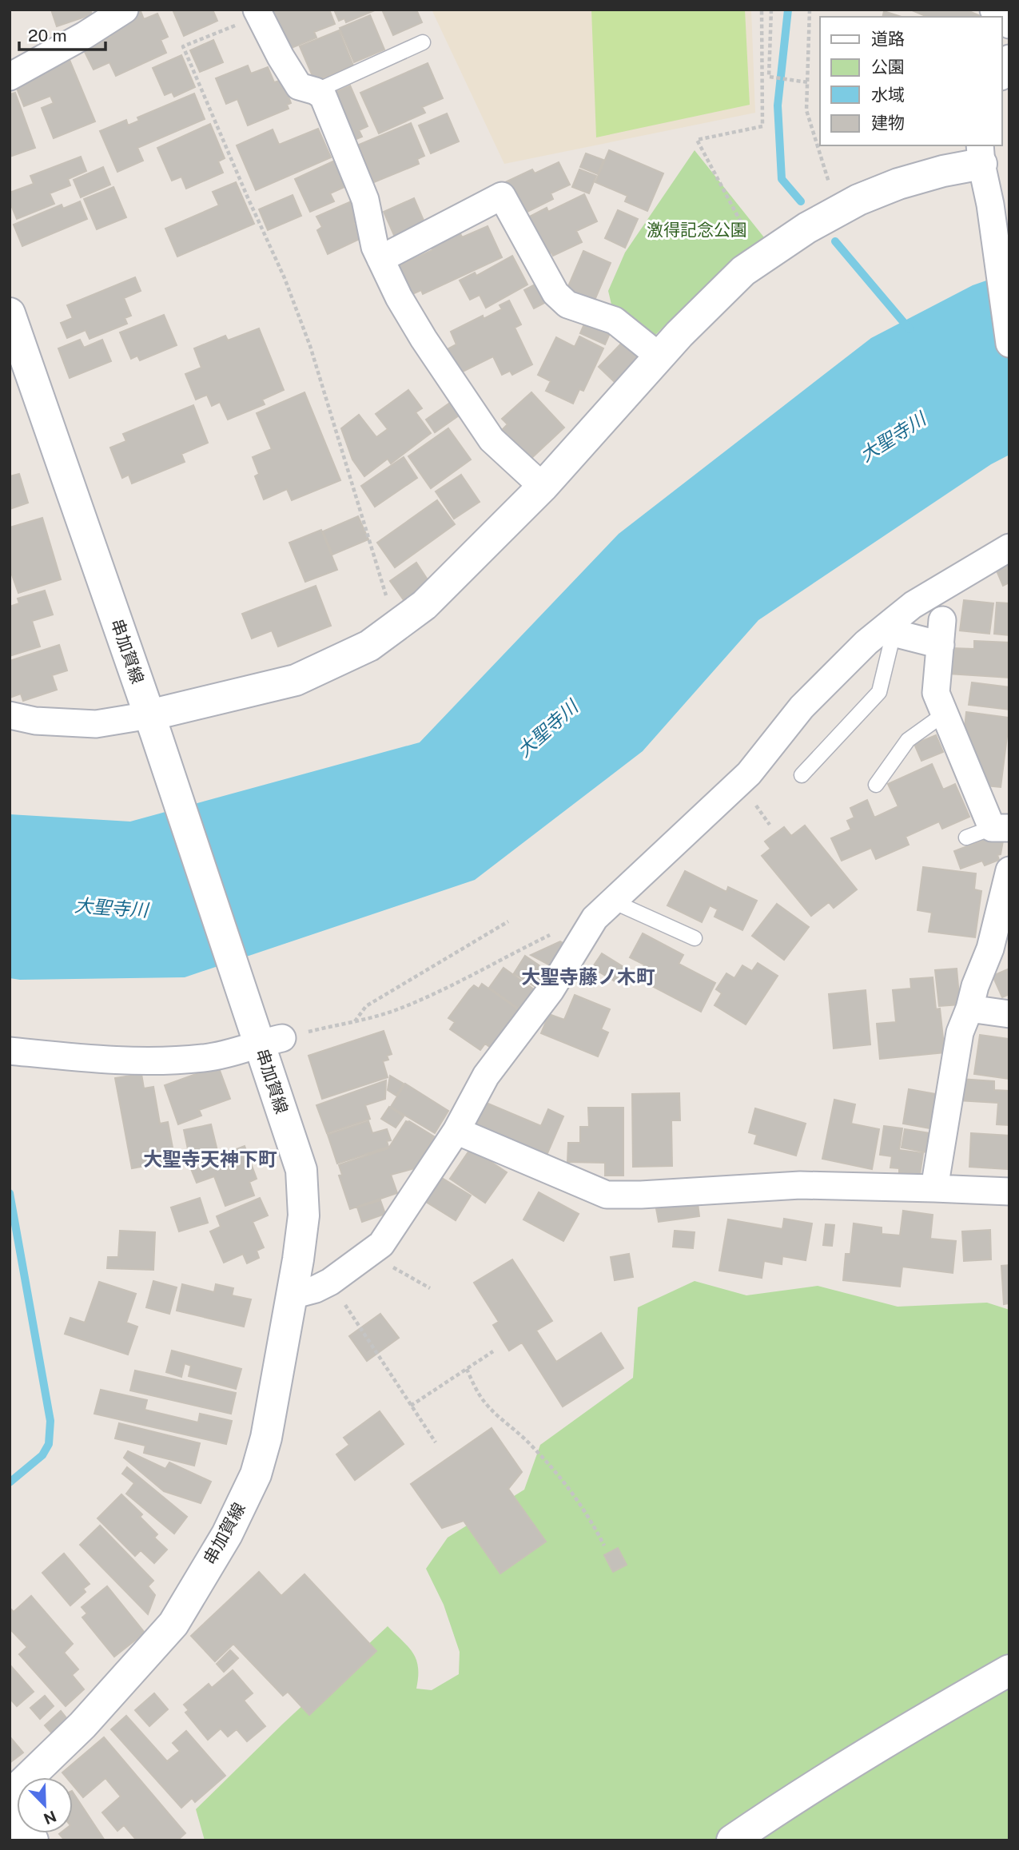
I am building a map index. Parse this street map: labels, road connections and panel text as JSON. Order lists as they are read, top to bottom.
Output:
{
  "streets": {
    "main road": ["串加賀線"]
  },
  "districts": ["大聖寺藤ノ木町", "大聖寺天神下町"],
  "water": ["大聖寺川"],
  "parks": ["激得記念公園"],
  "legend": [
    "道路",
    "公園",
    "水域",
    "建物"
  ],
  "scale_bar": "20 m",
  "north": "bottom right"
}
